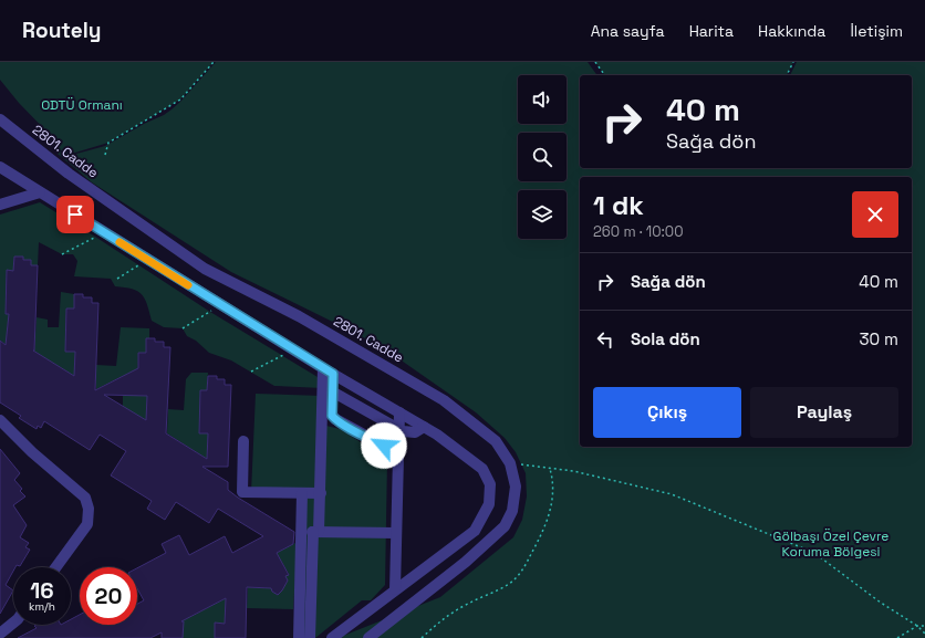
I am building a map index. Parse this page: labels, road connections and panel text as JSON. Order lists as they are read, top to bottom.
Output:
{
  "streets": {
    "street": ["2801. Cadde"]
  },
  "parks": ["ODTÜ Ormanı", "Gölbaşı Özel Çevre Koruma Bölgesi"],
  "page": {
    "header": "Routely",
    "nav": [
      "Ana sayfa",
      "Harita",
      "Hakkında",
      "İletişim"
    ],
    "turn": ["40 m", "Sağa dön"],
    "heading": ["1 dk", "260 m · 10:00"],
    "list": [
      {
        "name": "Sağa dön",
        "value": "40 m"
      },
      {
        "name": "Sola dön",
        "value": "30 m"
      }
    ],
    "buttons": ["Çıkış", "Paylaş"],
    "speed": "16 km/h",
    "limit": "20"
  }
}
